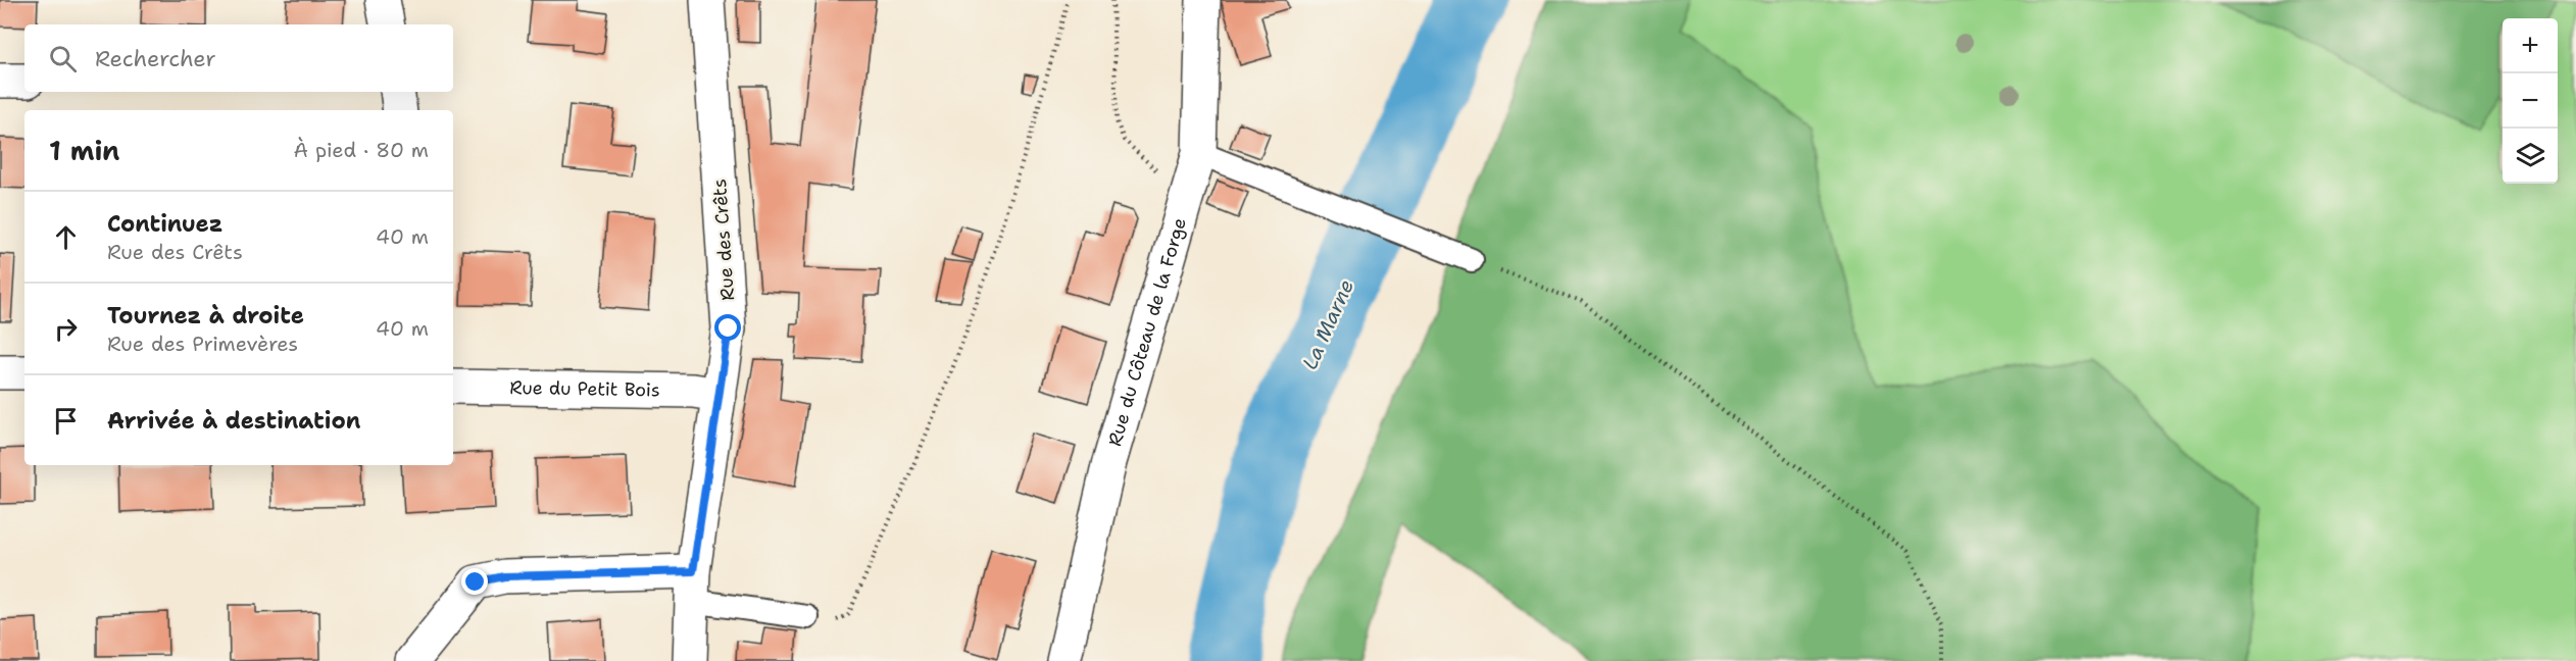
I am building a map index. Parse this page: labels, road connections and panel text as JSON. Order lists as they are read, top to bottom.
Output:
{
  "streets": {
    "street": ["Rue des Crêts", "Rue du Côteau de la Forge", "Rue du Petit Bois"]
  },
  "crossings": [
    ["Rue des Crêts", "Rue du Petit Bois"]
  ],
  "water": ["La Marne"],
  "page": {
    "map_buttons": ["+", "−"],
    "search": "Rechercher",
    "heading": ["1 min", "À pied · 80 m"],
    "list": [
      ["Continuez", "Rue des Crêts", "40 m"],
      ["Tournez à droite", "Rue des Primevères", "40 m"],
      "Arrivée à destination"
    ]
  }
}
